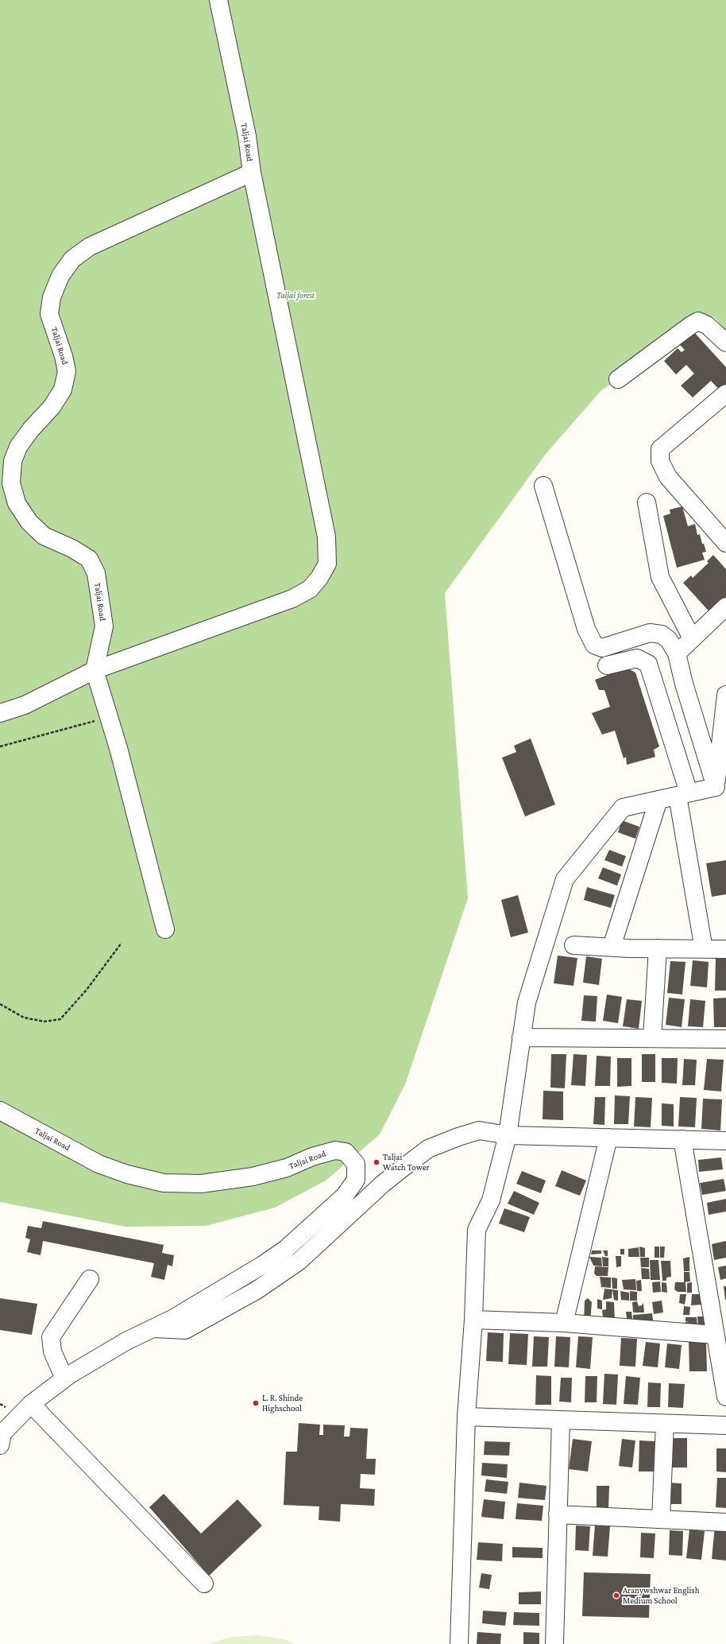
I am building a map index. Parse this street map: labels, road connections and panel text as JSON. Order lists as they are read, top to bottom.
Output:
{
  "streets": {
    "street": ["Taljai Road"]
  },
  "parks": ["Taljai forest"],
  "places": ["Taljai Watch Tower", "L. R. Shinde Highschool", "Aranywshwar English Medium School"]
}
